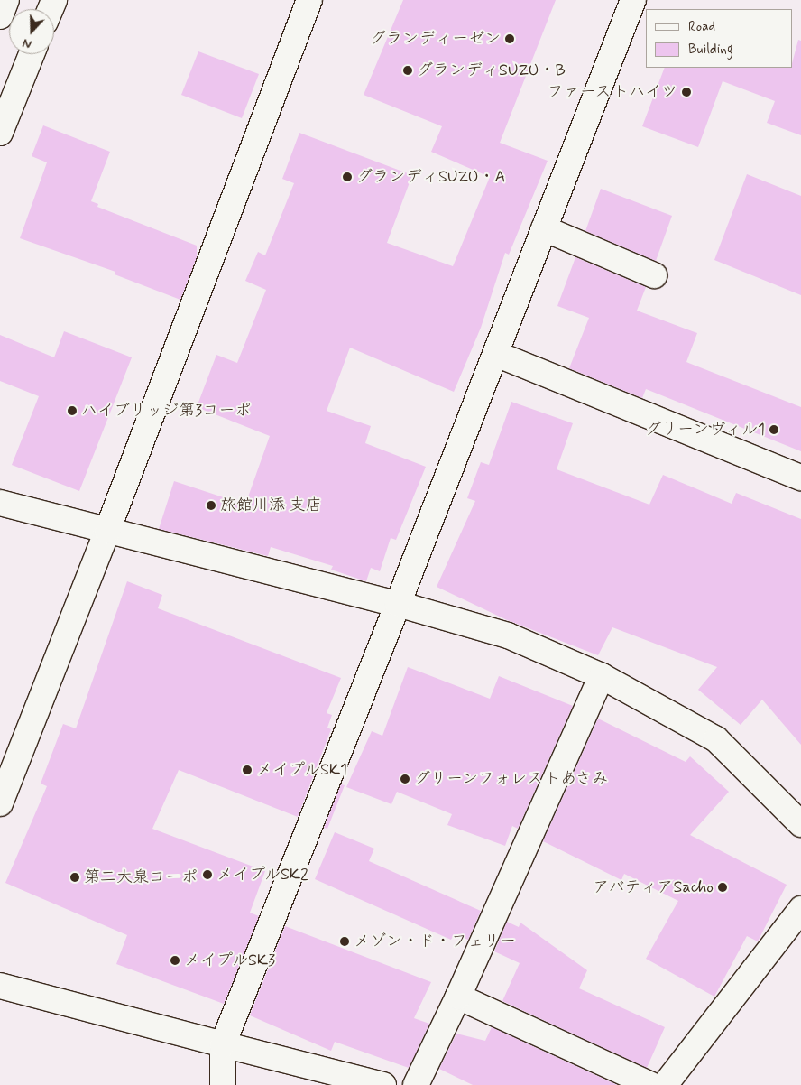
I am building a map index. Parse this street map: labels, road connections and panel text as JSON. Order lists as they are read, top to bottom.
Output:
{
  "places": [
    "グランディーゼン",
    "グランディSUZU・B",
    "ファーストハイツ",
    "グランディSUZU・A",
    "ハイブリッジ第3コーポ",
    "グリーンヴィル1",
    "旅館川添 支店",
    "メイプルSK1",
    "グリーンフォレストあさみ",
    "メイプルSK2",
    "第二大泉コーポ",
    "アバティアSacho",
    "メゾン・ド・フェリー",
    "メイプルSK3"
  ],
  "legend": ["Road", "Building"],
  "north": "bottom"
}
